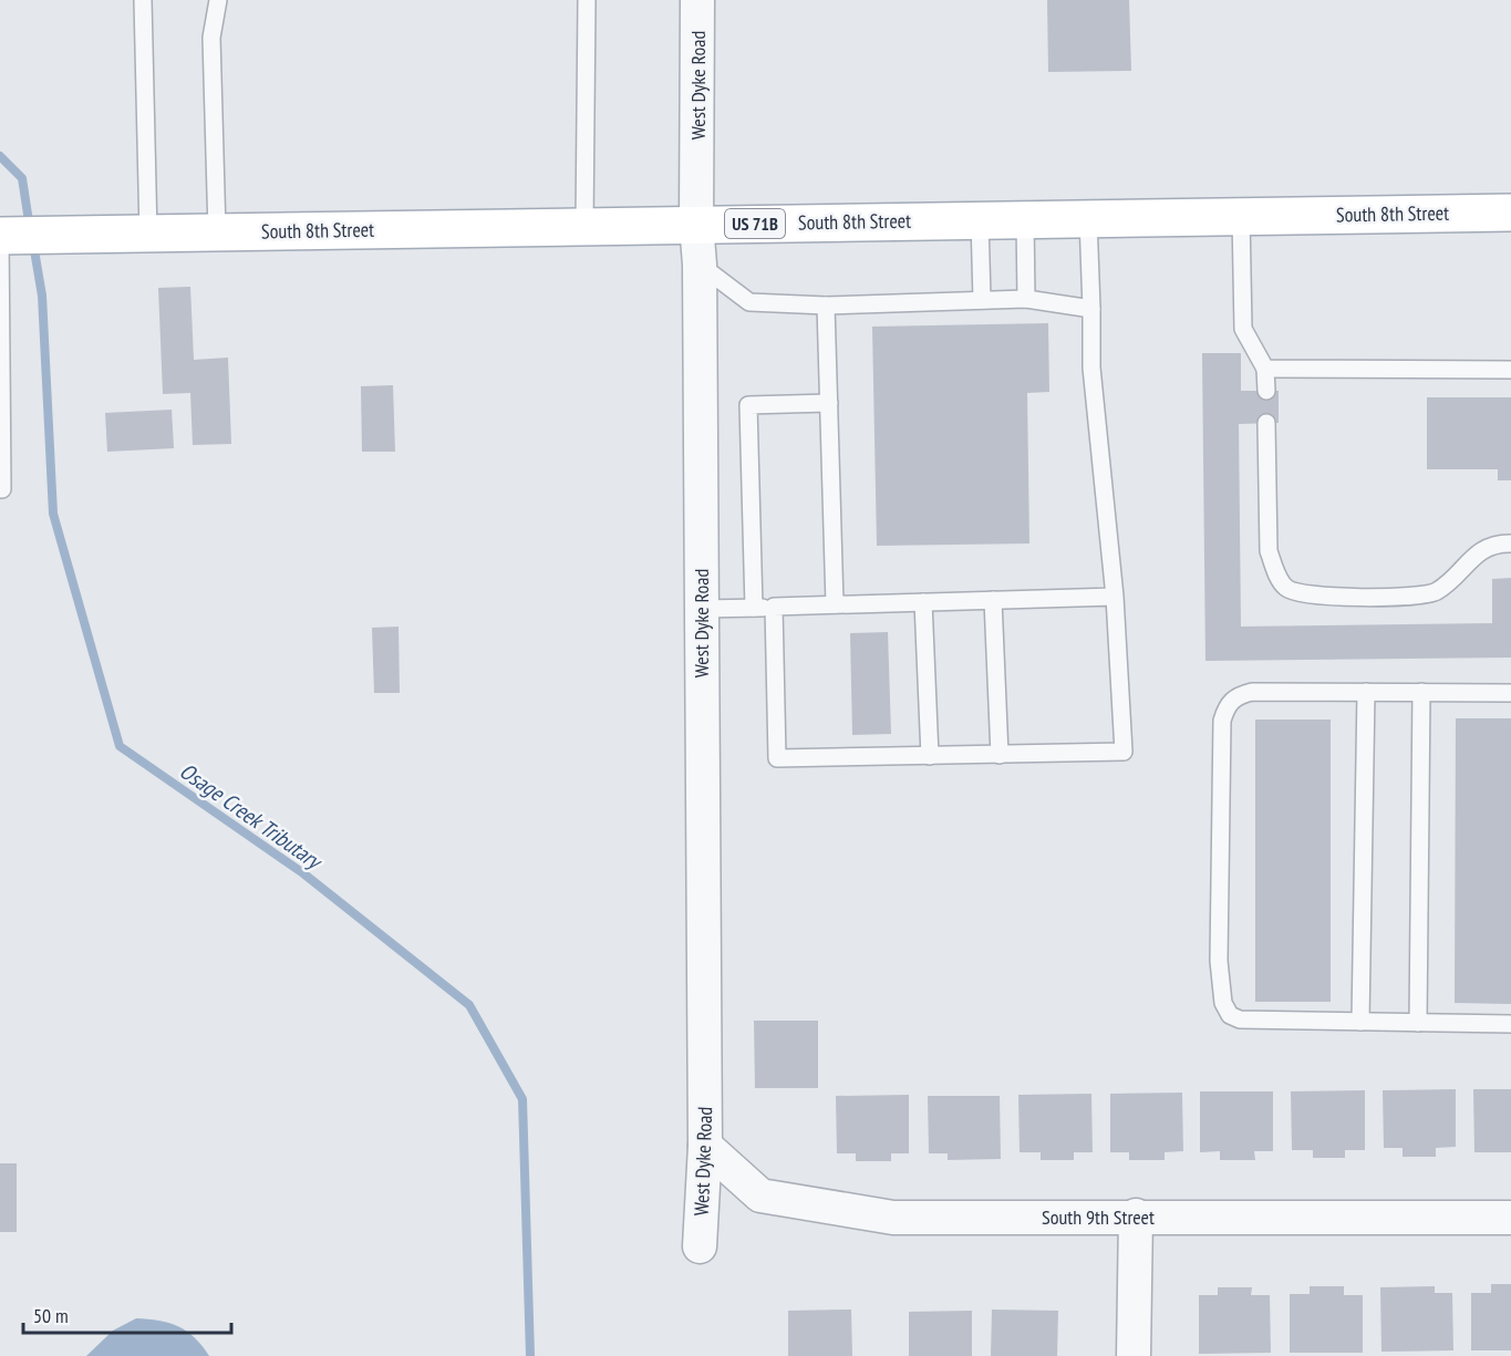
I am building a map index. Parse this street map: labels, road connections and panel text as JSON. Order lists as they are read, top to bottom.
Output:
{
  "streets": {
    "main road": ["South 8th Street", "US 71B"],
    "street": ["West Dyke Road", "South 9th Street"]
  },
  "crossings": [
    ["West Dyke Road", "South 8th Street"],
    ["West Dyke Road", "South 9th Street"]
  ],
  "water": ["Osage Creek Tributary"],
  "scale_bar": "50 m"
}
